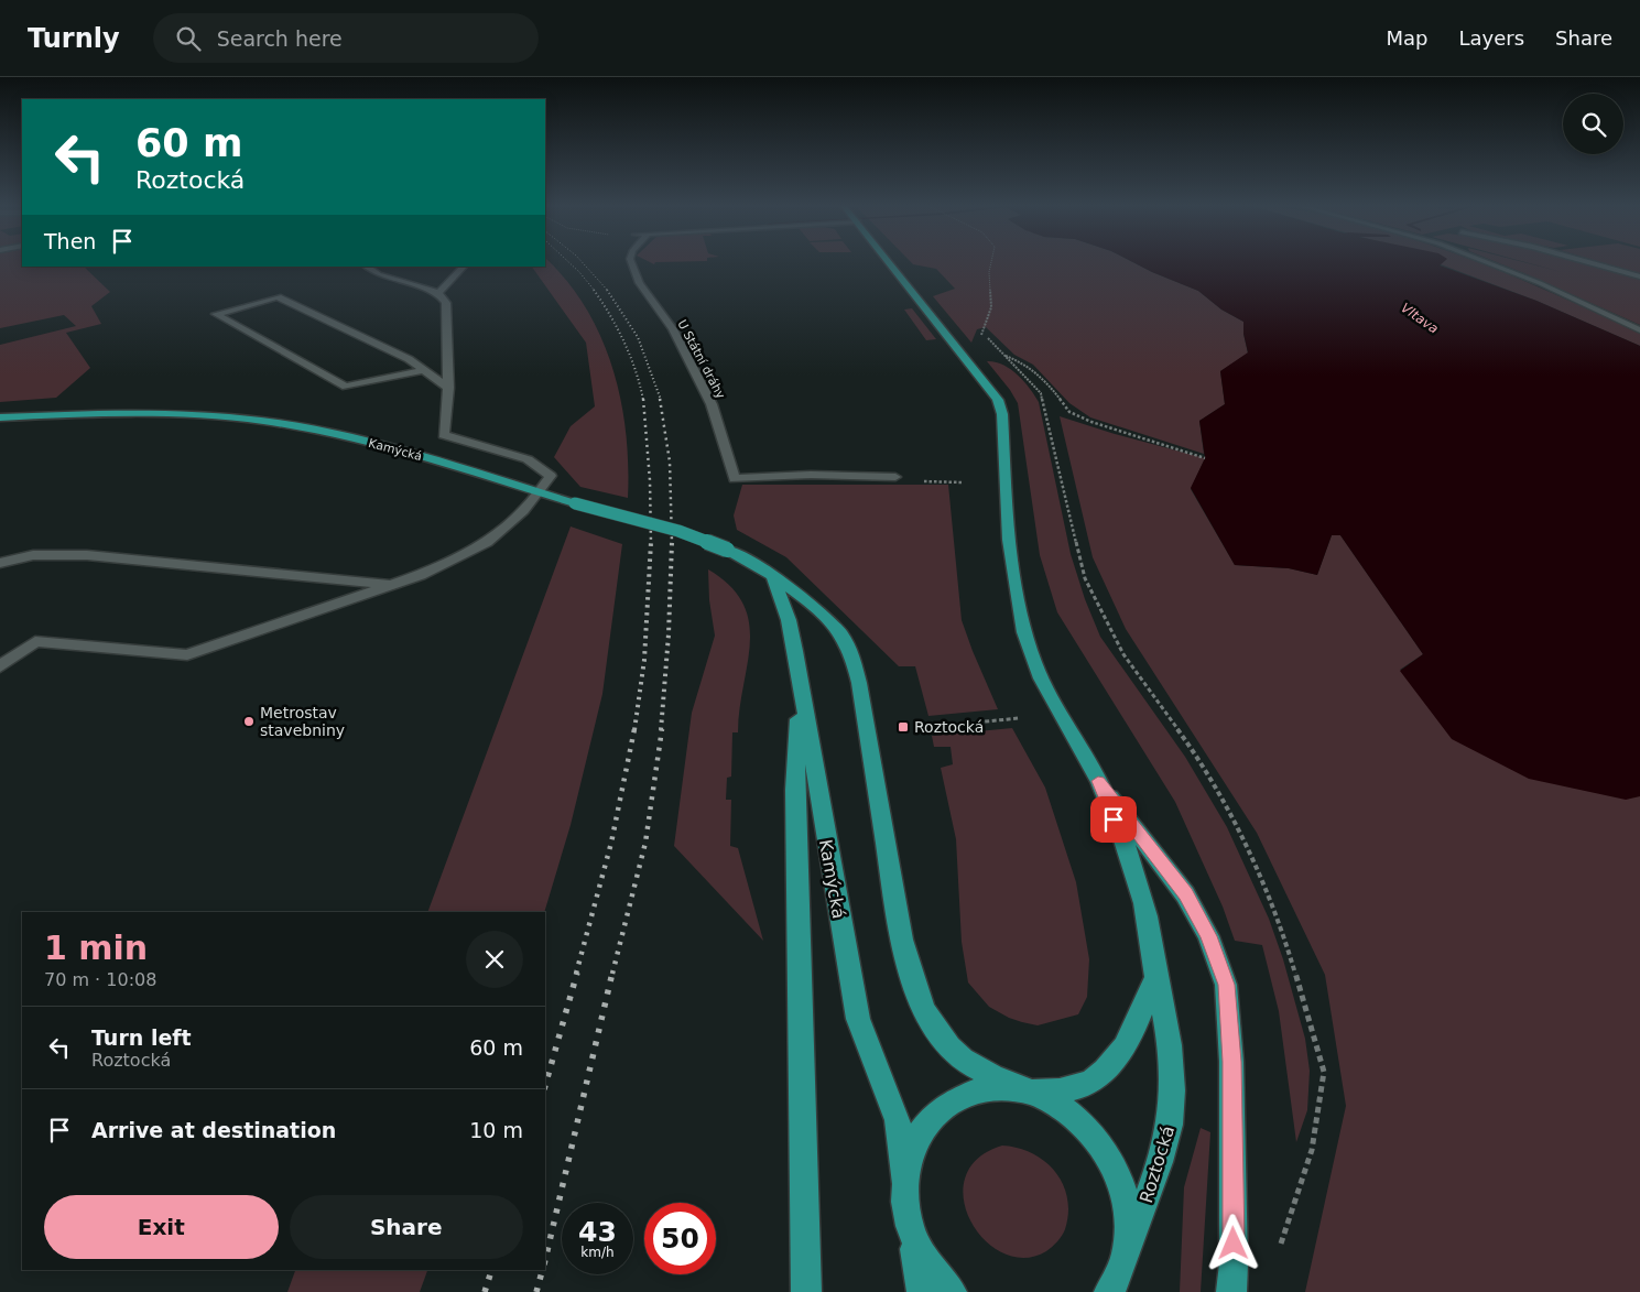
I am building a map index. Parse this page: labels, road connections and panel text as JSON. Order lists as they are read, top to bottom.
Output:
{
  "streets": {
    "main road": ["Kamýcká", "Roztocká"],
    "street": ["U Státní dráhy"]
  },
  "crossings": [
    ["Kamýcká", "Roztocká"]
  ],
  "water": ["Vltava"],
  "places": {
    "other": ["Metrostav stavebniny"],
    "transit": ["Roztocká"]
  },
  "page": {
    "header": "Turnly",
    "search": "Search here",
    "nav": ["Map", "Layers", "Share"],
    "turn": ["60 m", "Roztocká"],
    "then": "Then",
    "heading": ["1 min", "70 m · 10:08"],
    "list": [
      {
        "name": "Turn left",
        "note": "Roztocká",
        "value": "60 m"
      },
      {
        "name": "Arrive at destination",
        "value": "10 m"
      }
    ],
    "buttons": ["Exit", "Share"],
    "speed": "43 km/h",
    "limit": "50"
  }
}
